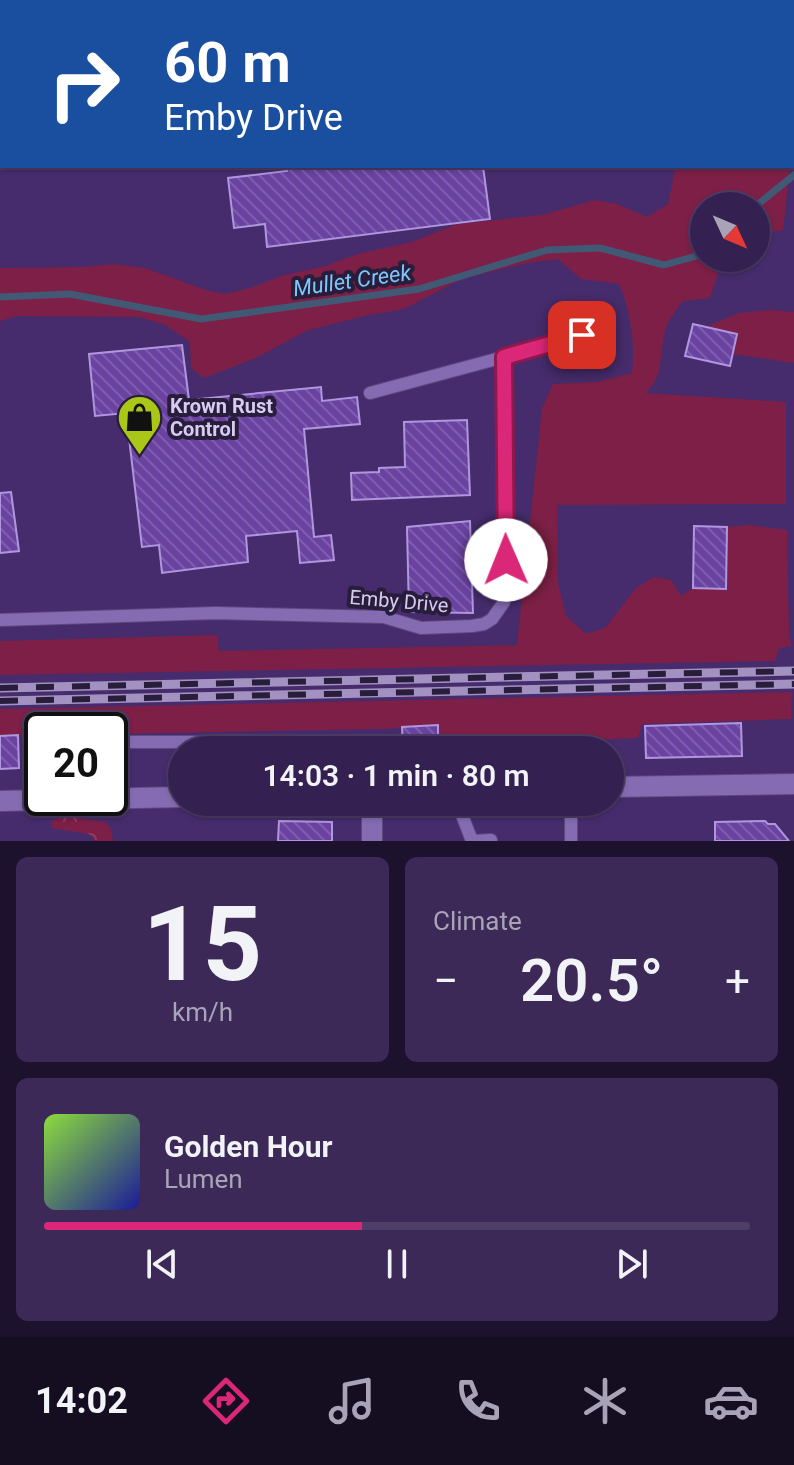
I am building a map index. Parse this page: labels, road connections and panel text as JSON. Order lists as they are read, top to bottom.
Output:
{
  "streets": {
    "lane": ["Emby Drive"]
  },
  "water": ["Mullet Creek"],
  "places": {
    "shop": ["Krown Rust Control"]
  },
  "north": "bottom right",
  "page": {
    "turn": ["60 m", "Emby Drive"],
    "limit": "20",
    "trip": "14:03 · 1 min · 80 m",
    "tile": [
      ["15", "km/h"],
      "Climate"
    ],
    "heat": ["−", "20.5°", "+"],
    "song": ["Golden Hour", "Lumen"],
    "tabs": "14:02"
  }
}
